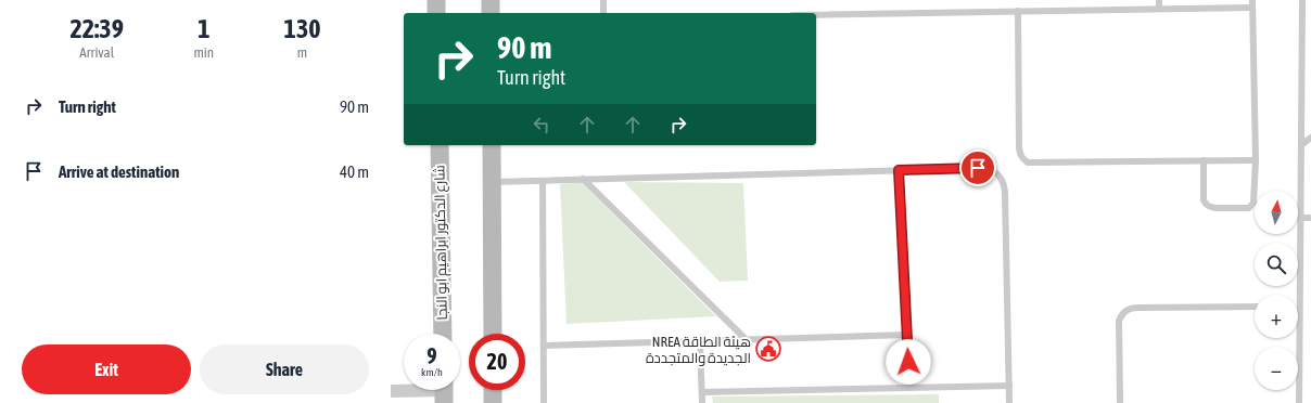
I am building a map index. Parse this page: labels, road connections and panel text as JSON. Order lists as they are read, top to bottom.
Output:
{
  "streets": {
    "main road": ["شارع الدكتور ابراهيم ابو النجا"]
  },
  "places": {
    "public building": ["NREA هيئة الطاقة الجديدة والمتجددة"]
  },
  "north": "top",
  "page": {
    "eta": [
      "22:39",
      "Arrival",
      "1",
      "min",
      "130",
      "m"
    ],
    "turn": ["90 m", "Turn right"],
    "list": [
      {
        "name": "Turn right",
        "value": "90 m"
      },
      {
        "name": "Arrive at destination",
        "value": "40 m"
      }
    ],
    "map_buttons": ["+", "−"],
    "speed": "9 km/h",
    "limit": "20",
    "buttons": ["Exit", "Share"]
  }
}
